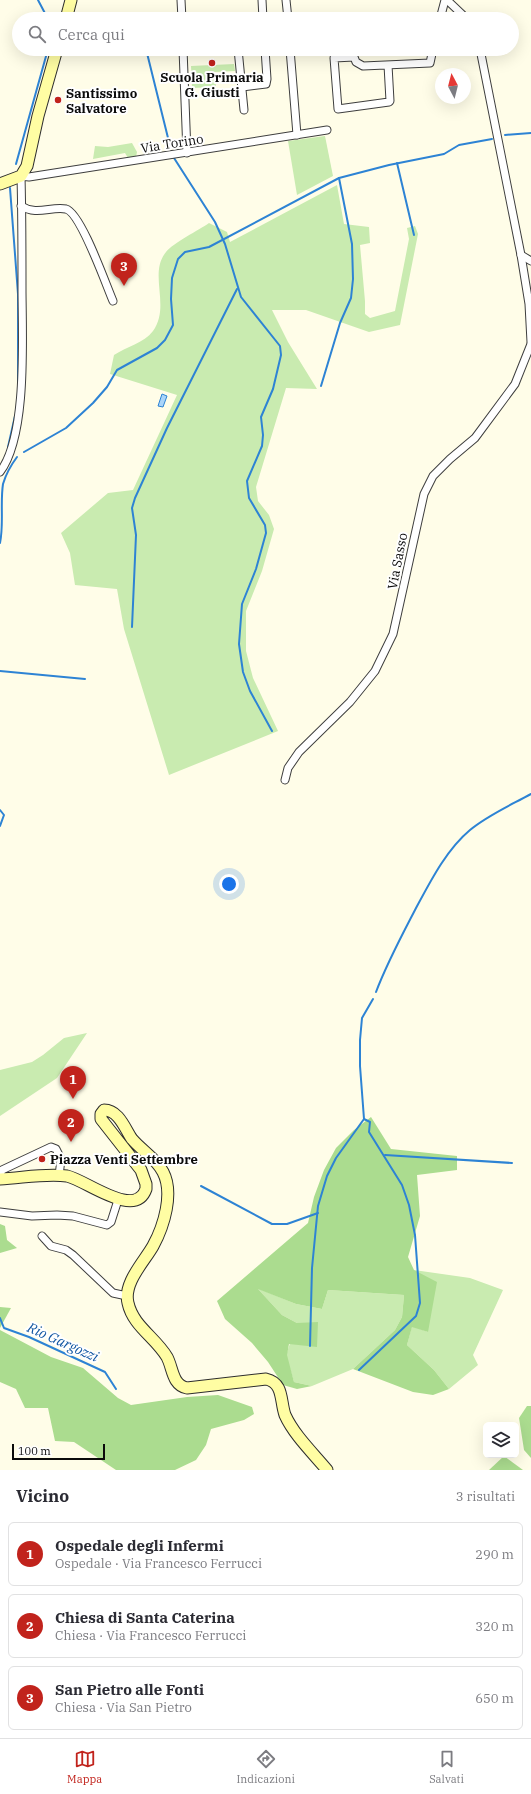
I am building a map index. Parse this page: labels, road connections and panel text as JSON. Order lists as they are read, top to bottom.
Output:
{
  "streets": {
    "street": ["Via Torino", "Via Sasso"]
  },
  "water": ["Rio Gargozzi"],
  "places": ["Scuola Primaria G. Giusti", "Santissimo Salvatore", "Piazza Venti Settembre"],
  "scale_bar": "100 m",
  "north": "top",
  "page": {
    "search": "Cerca qui",
    "pins": ["3", "1", "2"],
    "scale": "100 m",
    "heading": ["Vicino", "3 risultati"],
    "list": [
      {
        "mark": "1",
        "name": "Ospedale degli Infermi",
        "note": "Ospedale · Via Francesco Ferrucci",
        "value": "290 m"
      },
      {
        "mark": "2",
        "name": "Chiesa di Santa Caterina",
        "note": "Chiesa · Via Francesco Ferrucci",
        "value": "320 m"
      },
      {
        "mark": "3",
        "name": "San Pietro alle Fonti",
        "note": "Chiesa · Via San Pietro",
        "value": "650 m"
      }
    ],
    "nav": ["Mappa", "Indicazioni", "Salvati"]
  }
}
